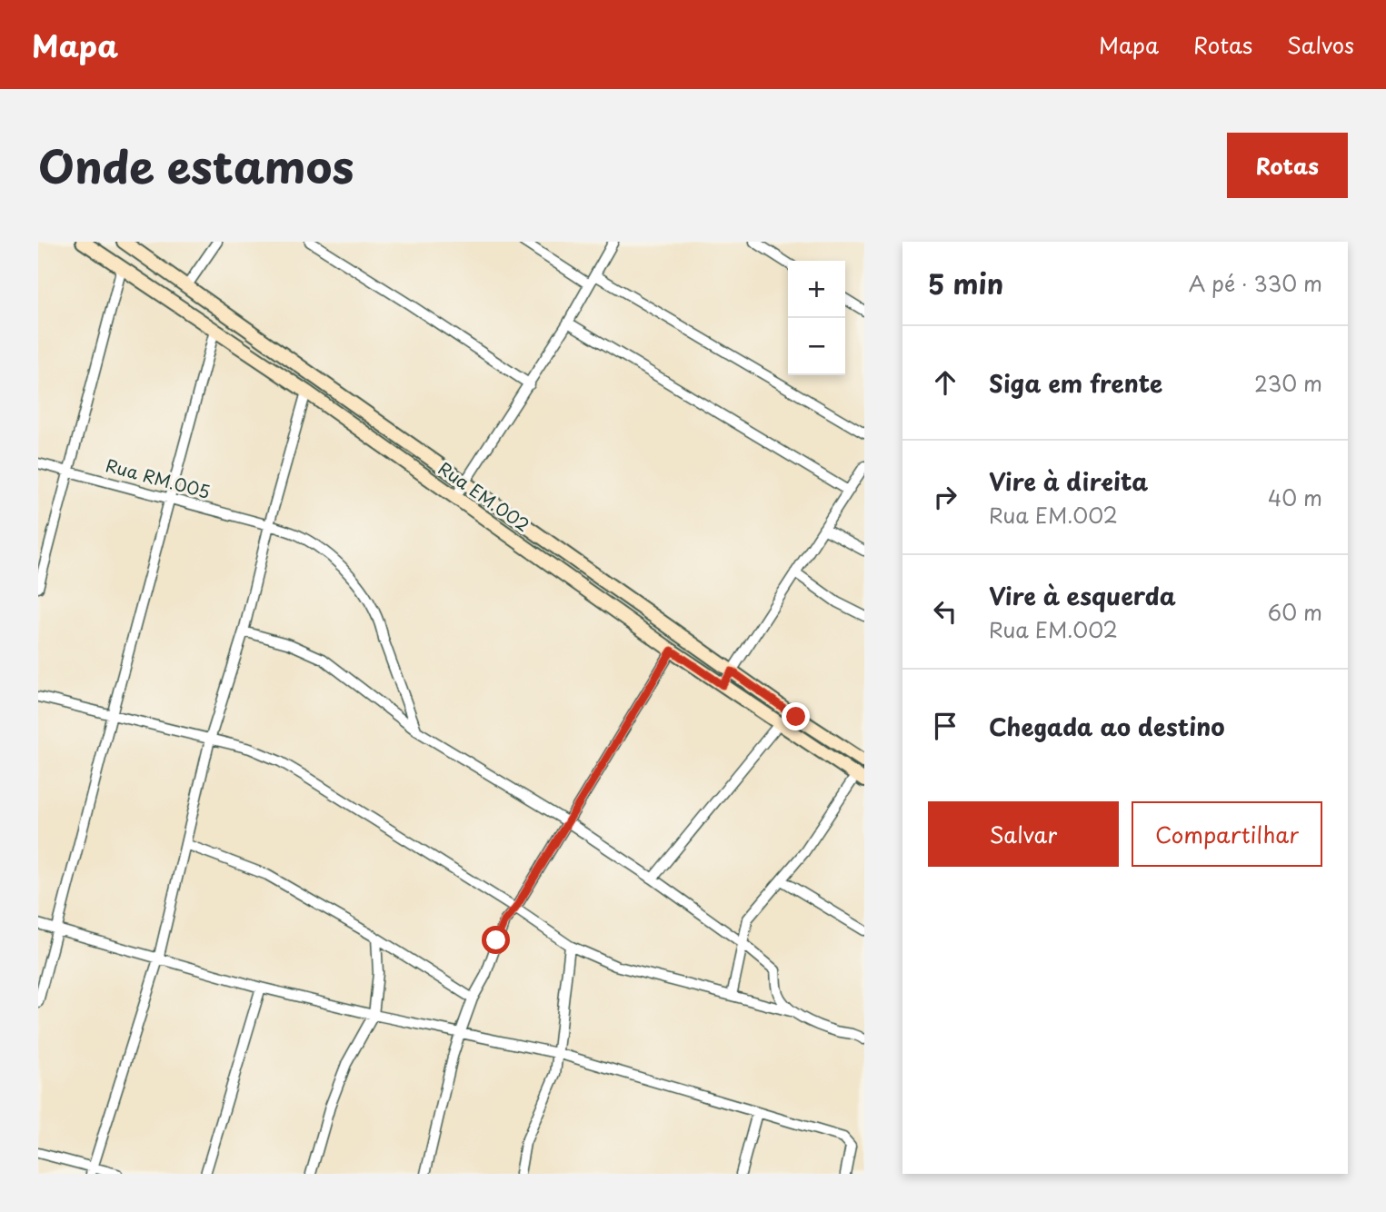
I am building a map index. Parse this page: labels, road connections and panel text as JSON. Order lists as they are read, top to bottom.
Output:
{
  "streets": {
    "street": ["Rua RM.005", "Rua EM.002"]
  },
  "page": {
    "header": "Mapa",
    "nav": ["Mapa", "Rotas", "Salvos"],
    "title": "Onde estamos",
    "buttons": [
      "Rotas",
      ["Salvar", "Compartilhar"]
    ],
    "heading": ["5 min", "A pé · 330 m"],
    "map_buttons": ["+", "−"],
    "list": [
      ["Siga em frente", "230 m"],
      ["Vire à direita", "Rua EM.002", "40 m"],
      ["Vire à esquerda", "Rua EM.002", "60 m"],
      "Chegada ao destino"
    ]
  }
}
